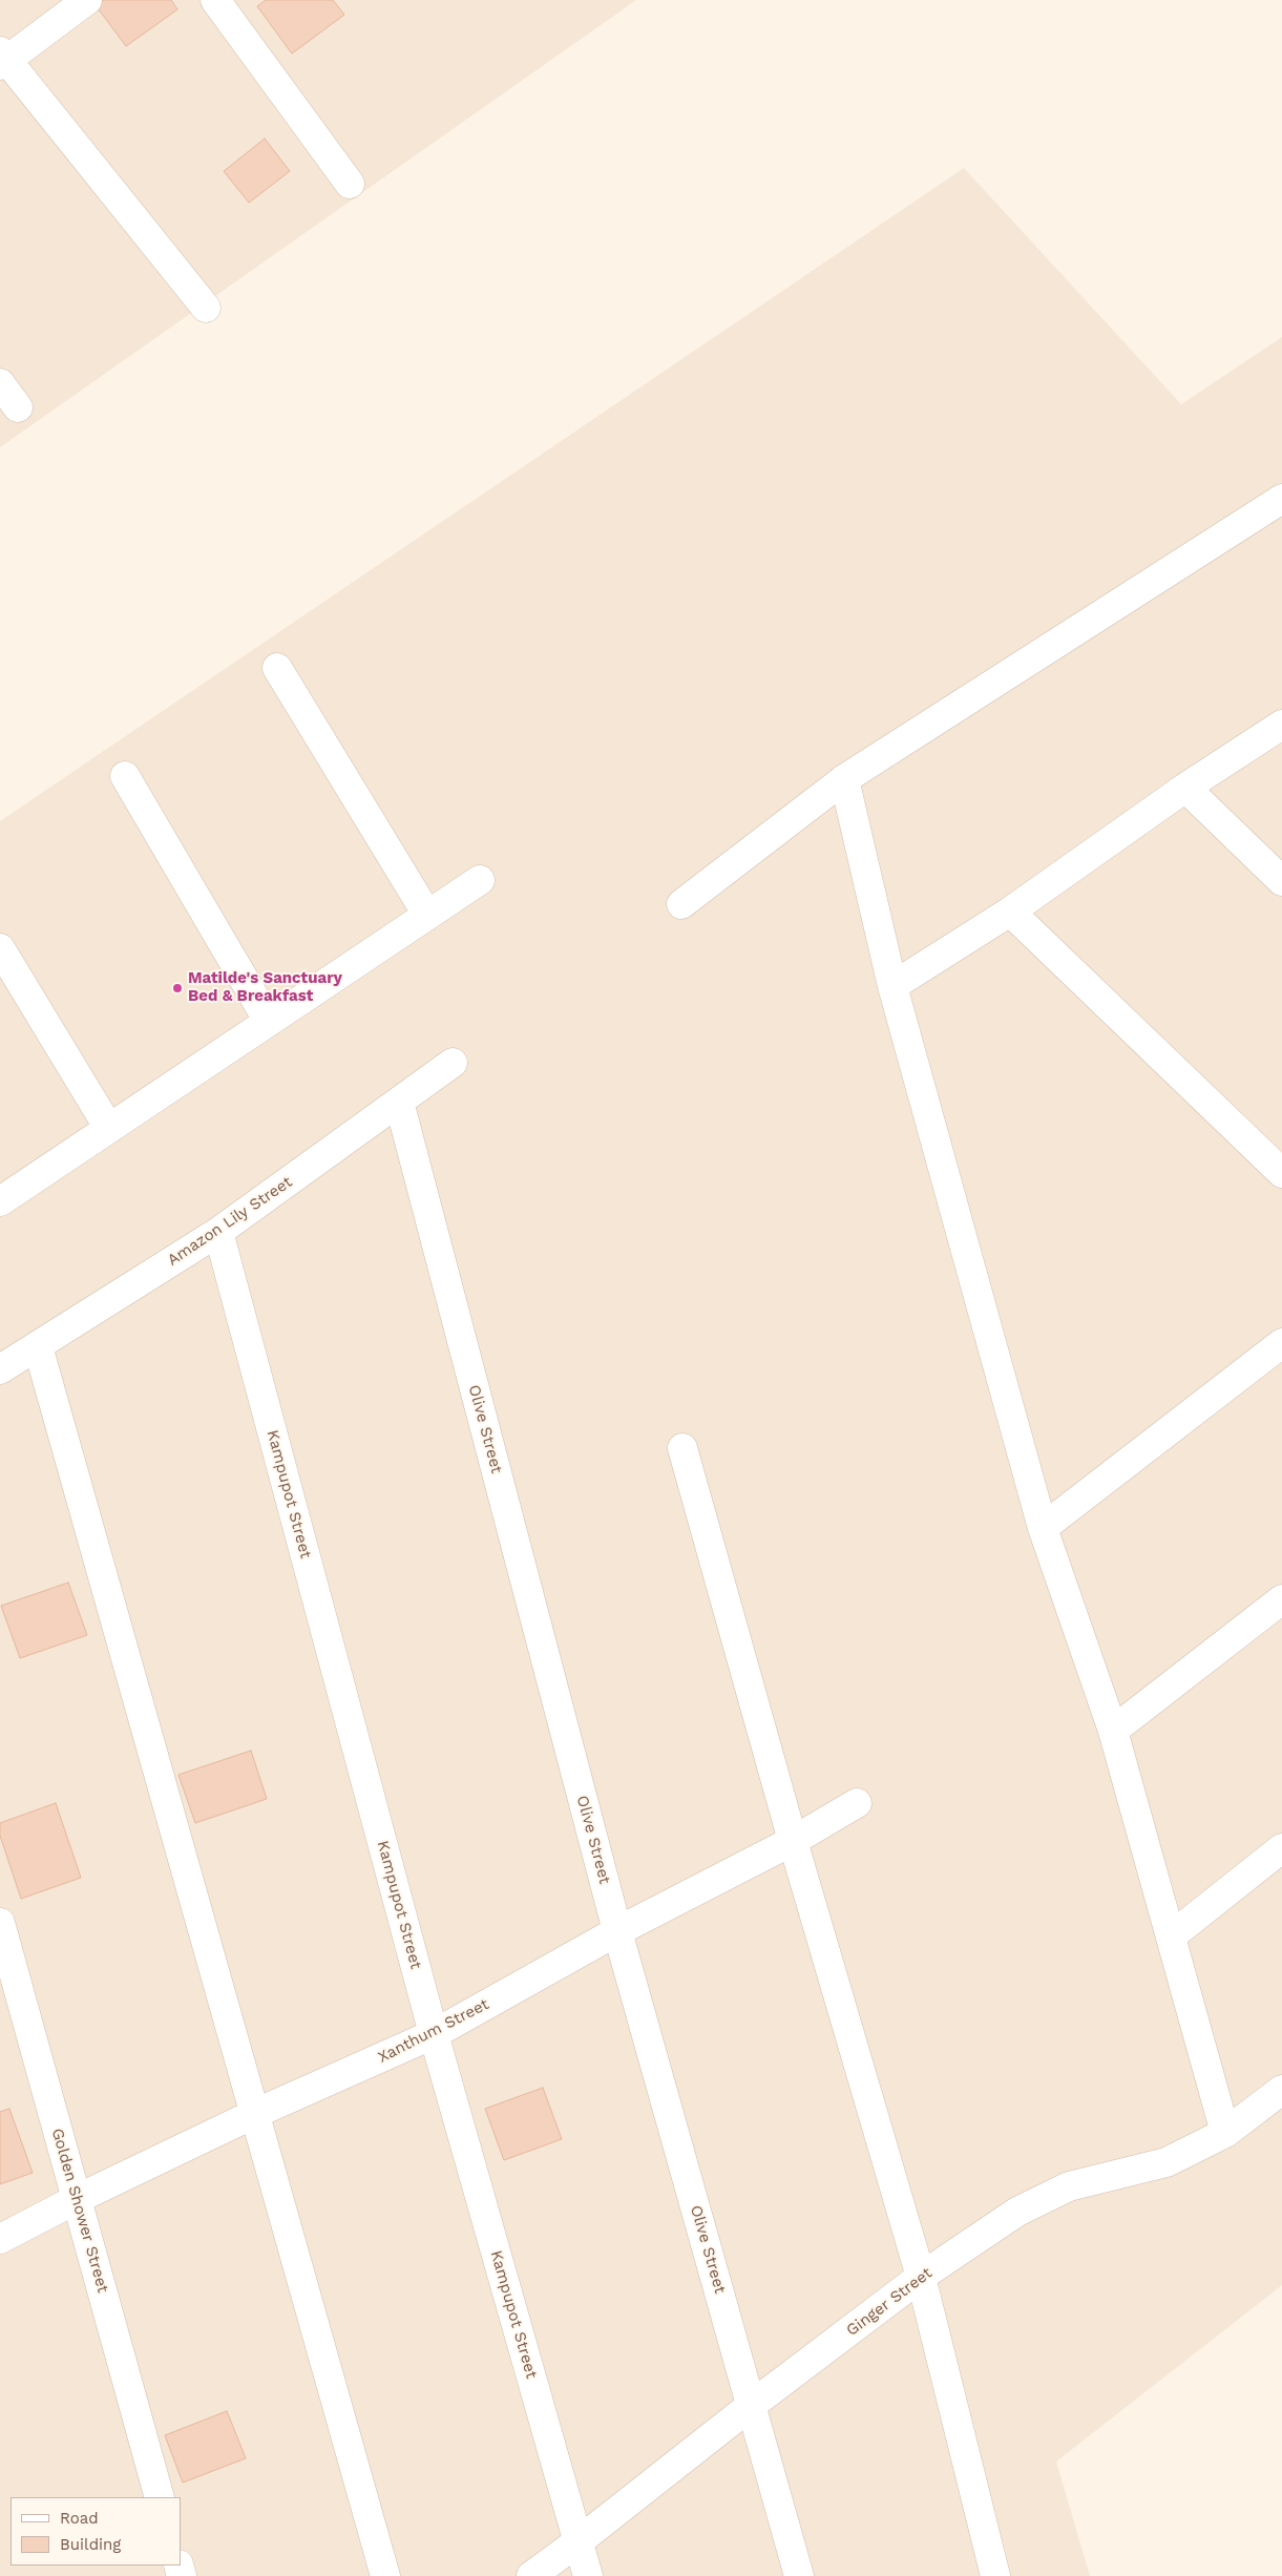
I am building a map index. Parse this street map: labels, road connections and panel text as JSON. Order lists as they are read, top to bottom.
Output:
{
  "streets": {
    "street": [
      "Amazon Lily Street",
      "Olive Street",
      "Kampupot Street",
      "Xanthum Street",
      "Golden Shower Street",
      "Ginger Street"
    ]
  },
  "crossings": [
    ["Amazon Lily Street", "Olive Street"],
    ["Amazon Lily Street", "Kampupot Street"],
    ["Olive Street", "Xanthum Street"],
    ["Olive Street", "Ginger Street"],
    ["Kampupot Street", "Xanthum Street"],
    ["Kampupot Street", "Ginger Street"],
    ["Xanthum Street", "Golden Shower Street"]
  ],
  "places": ["Matilde's Sanctuary Bed & Breakfast"],
  "legend": ["Road", "Building"]
}
